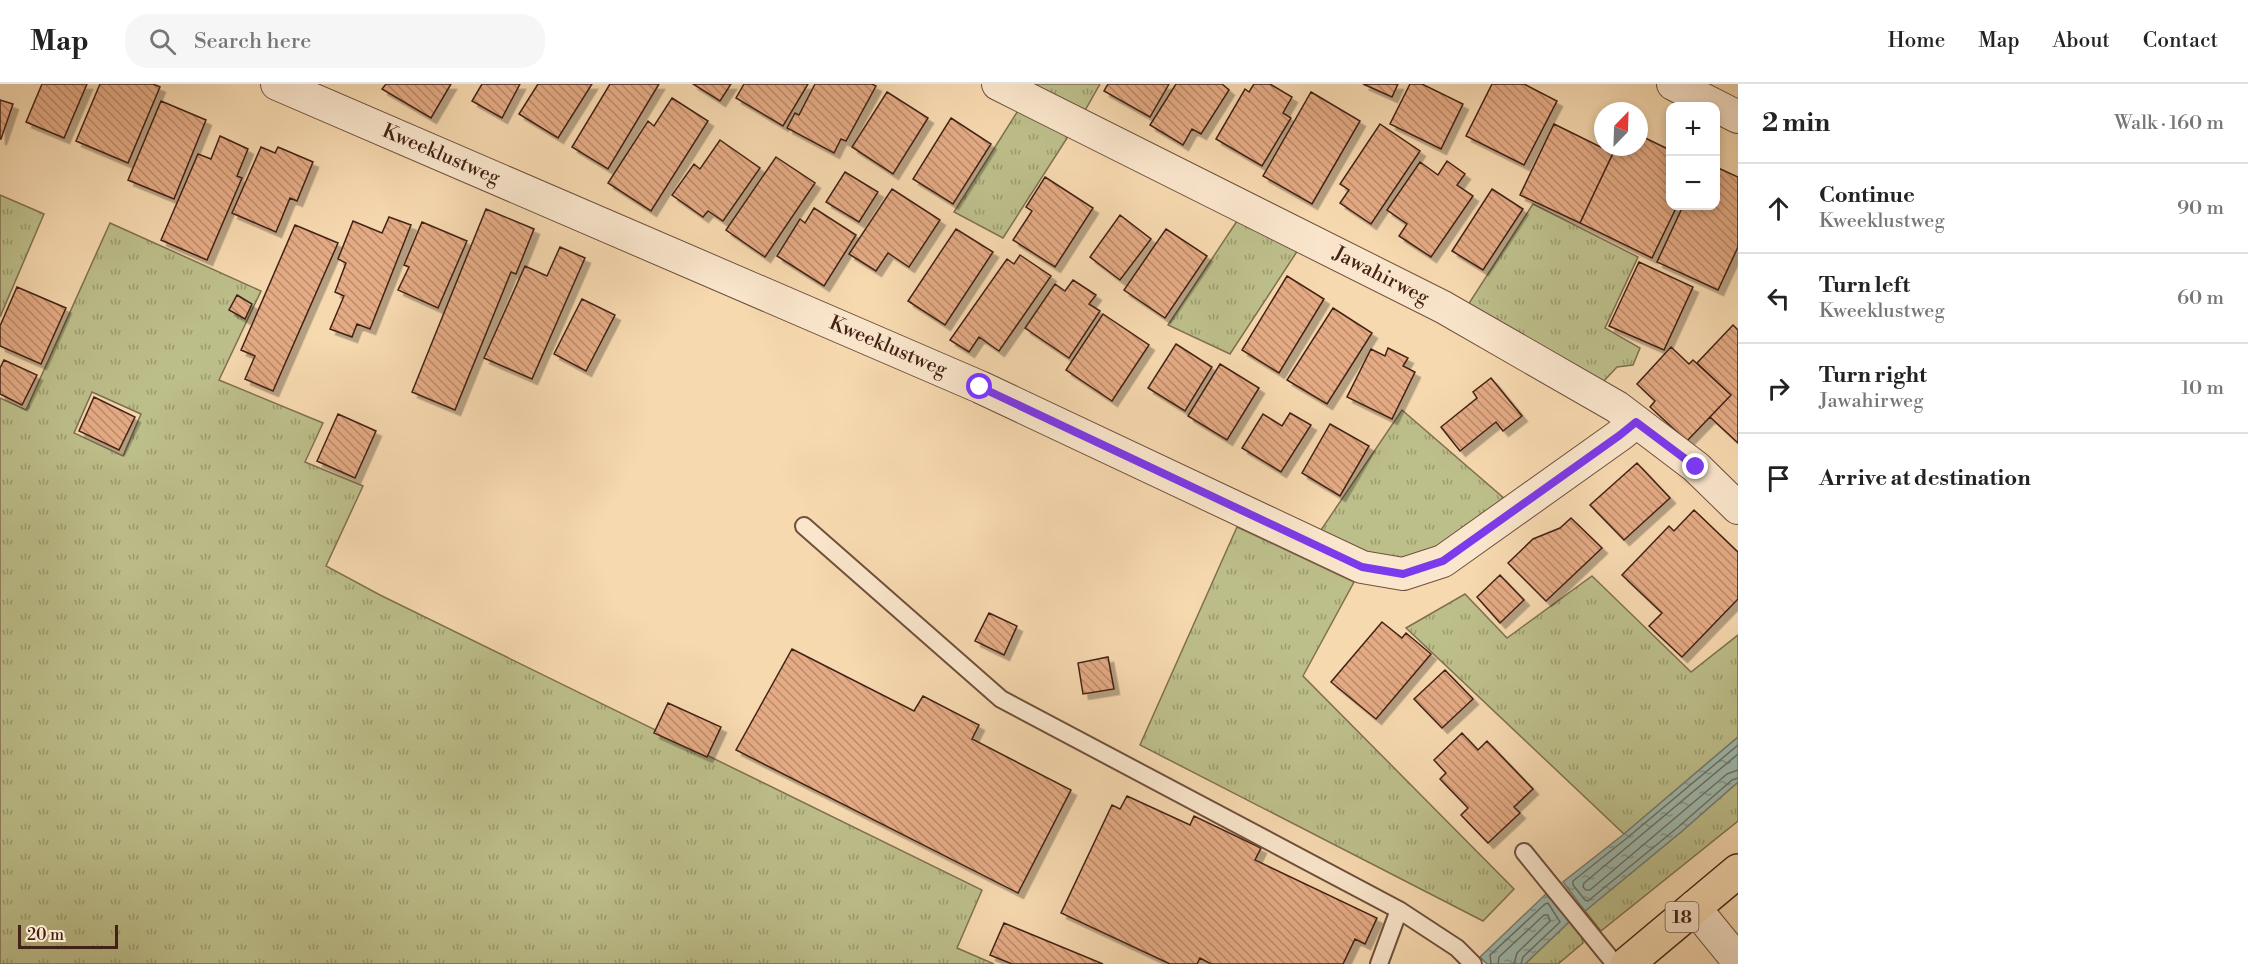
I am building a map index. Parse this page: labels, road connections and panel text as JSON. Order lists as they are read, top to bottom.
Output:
{
  "streets": {
    "main road": ["18"],
    "street": ["Kweeklustweg", "Jawahirweg"]
  },
  "crossings": [
    ["Kweeklustweg", "Jawahirweg"]
  ],
  "scale_bar": "20 m",
  "north": "top right",
  "page": {
    "header": "Map",
    "search": "Search here",
    "nav": [
      "Home",
      "Map",
      "About",
      "Contact"
    ],
    "heading": ["2 min", "Walk · 160 m"],
    "map_buttons": ["+", "−"],
    "list": [
      ["Continue", "Kweeklustweg", "90 m"],
      ["Turn left", "Kweeklustweg", "60 m"],
      ["Turn right", "Jawahirweg", "10 m"],
      "Arrive at destination"
    ],
    "scale": "20 m"
  }
}
